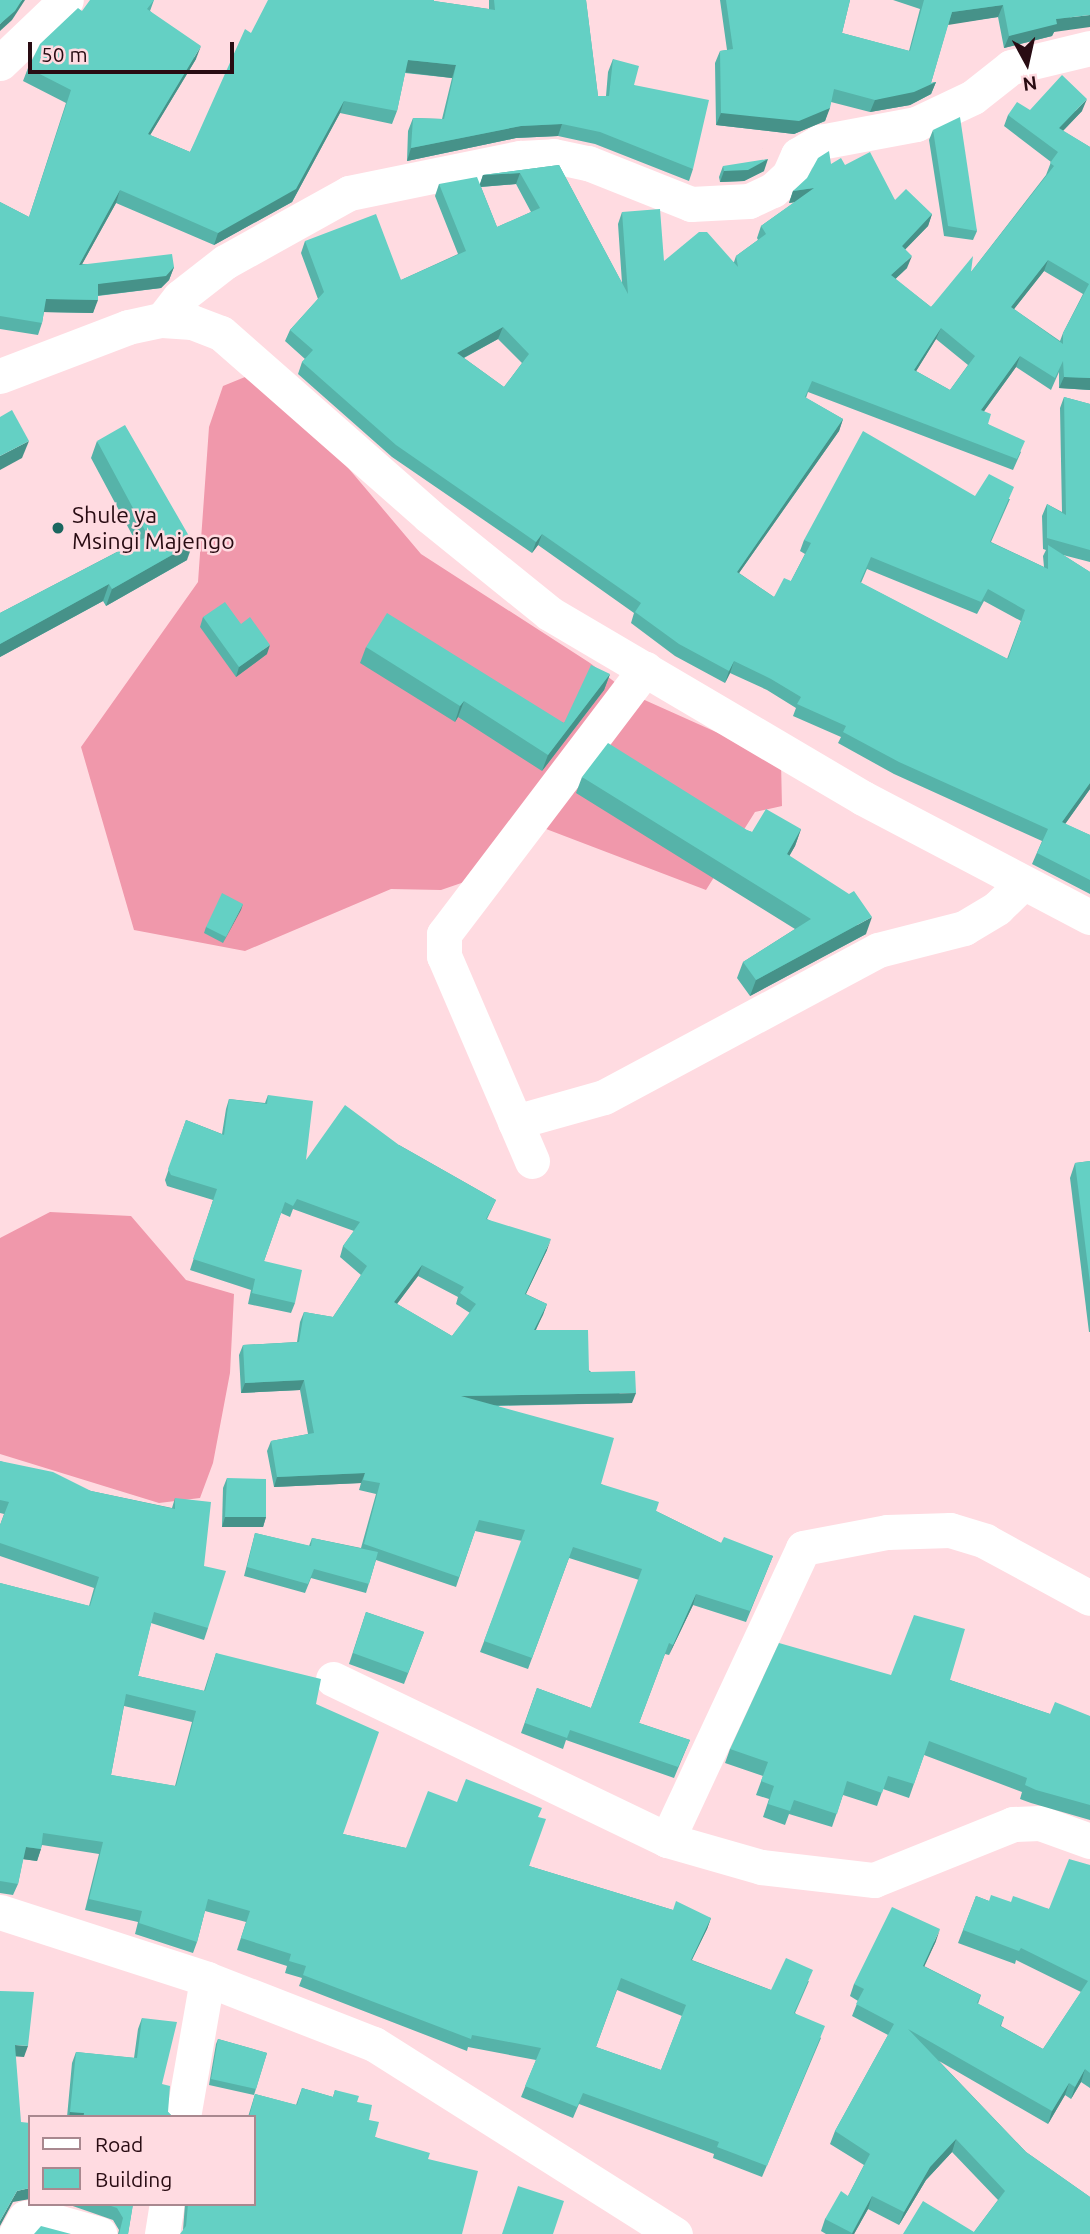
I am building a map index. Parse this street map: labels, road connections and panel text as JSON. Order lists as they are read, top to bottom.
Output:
{
  "places": ["Shule ya Msingi Majengo"],
  "legend": ["Road", "Building"],
  "scale_bar": "50 m",
  "north": "bottom"
}
